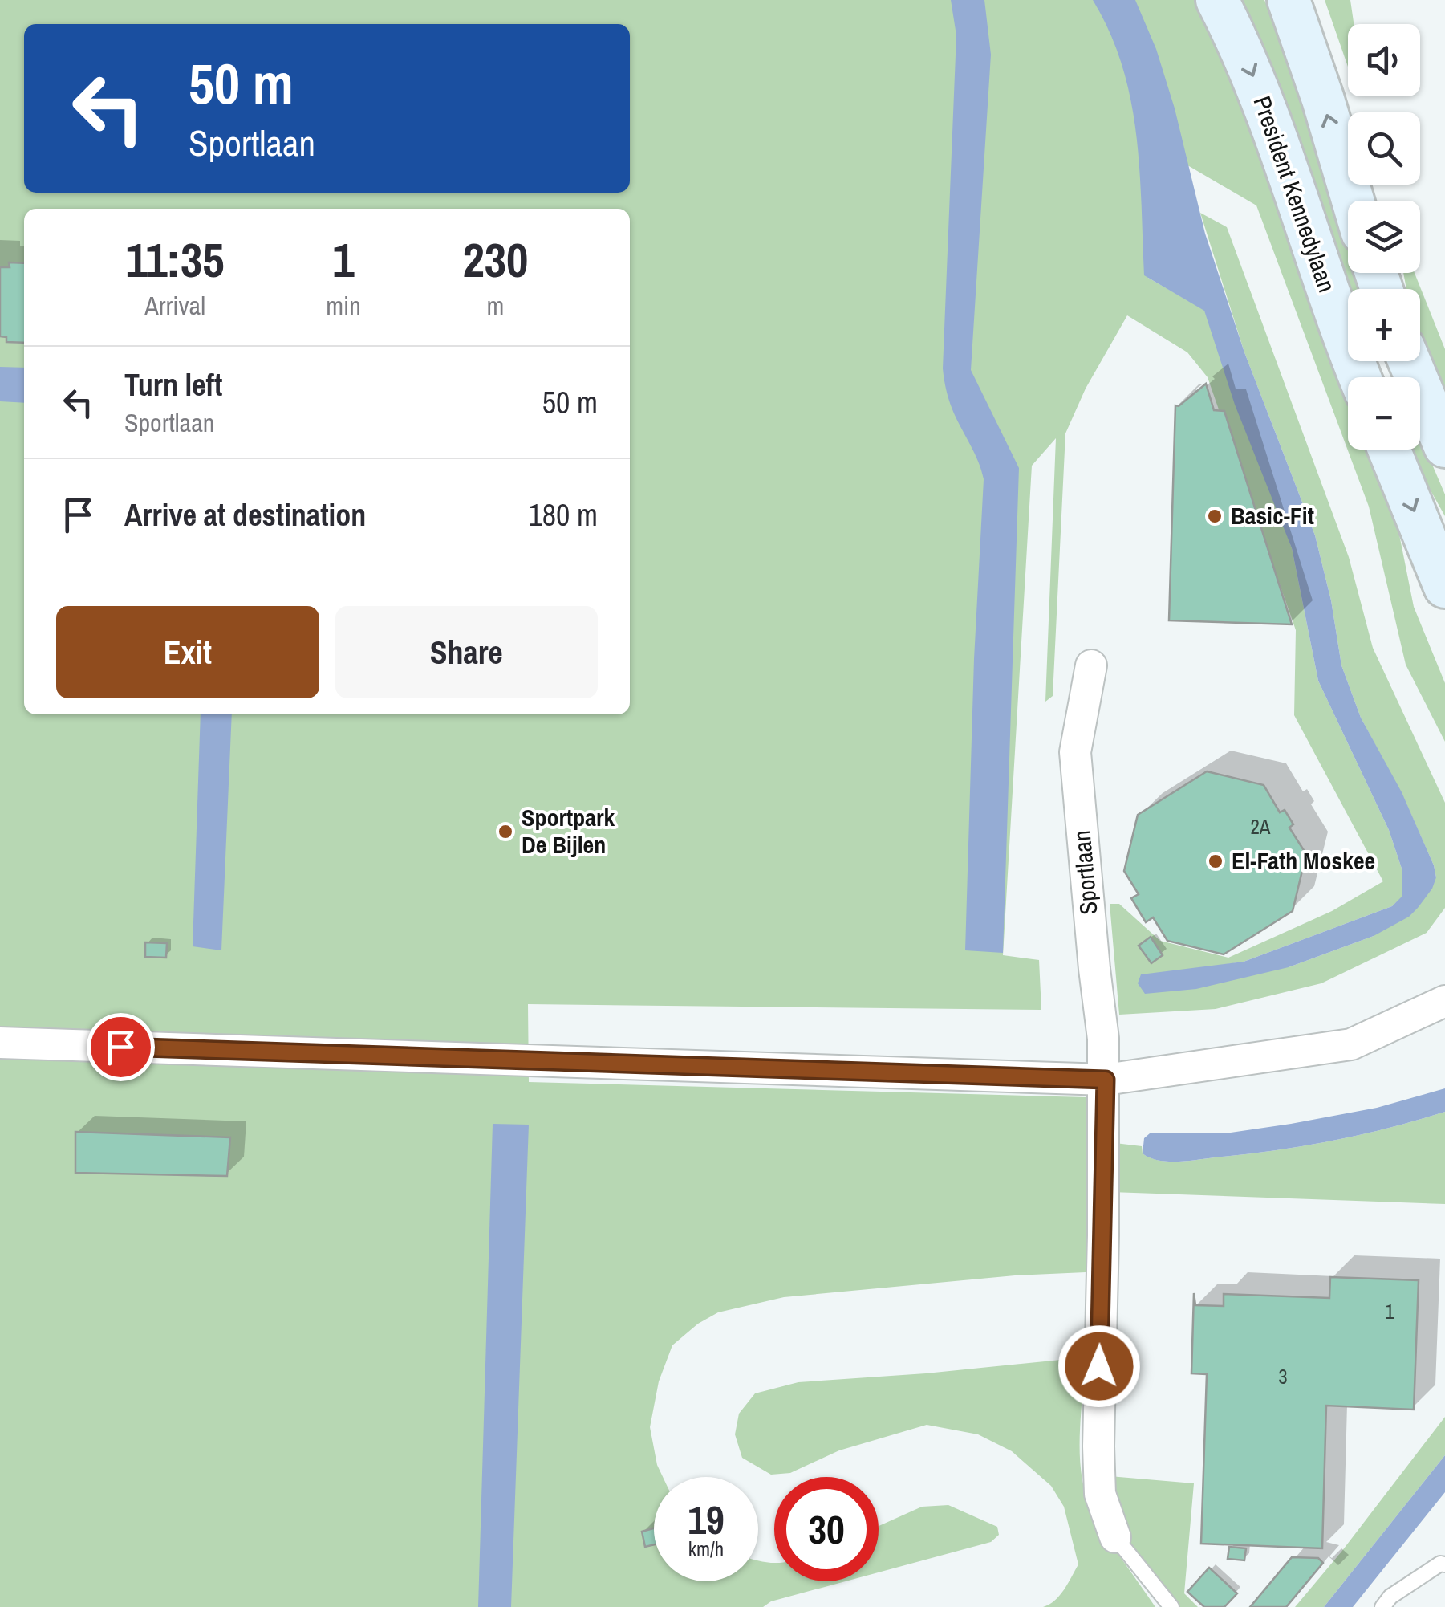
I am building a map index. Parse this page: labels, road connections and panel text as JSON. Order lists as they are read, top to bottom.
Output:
{
  "streets": {
    "main road": ["President Kennedylaan"],
    "street": ["Sportlaan"]
  },
  "places": ["Basic-Fit", "Sportpark De Bijlen", "El-Fath Moskee"],
  "house_numbers": ["2A", "1", "3"],
  "page": {
    "map_buttons": ["+", "−"],
    "turn": ["50 m", "Sportlaan"],
    "eta": [
      "11:35",
      "Arrival",
      "1",
      "min",
      "230",
      "m"
    ],
    "list": [
      {
        "name": "Turn left",
        "note": "Sportlaan",
        "value": "50 m"
      },
      {
        "name": "Arrive at destination",
        "value": "180 m"
      }
    ],
    "buttons": ["Exit", "Share"],
    "speed": "19 km/h",
    "limit": "30"
  }
}
